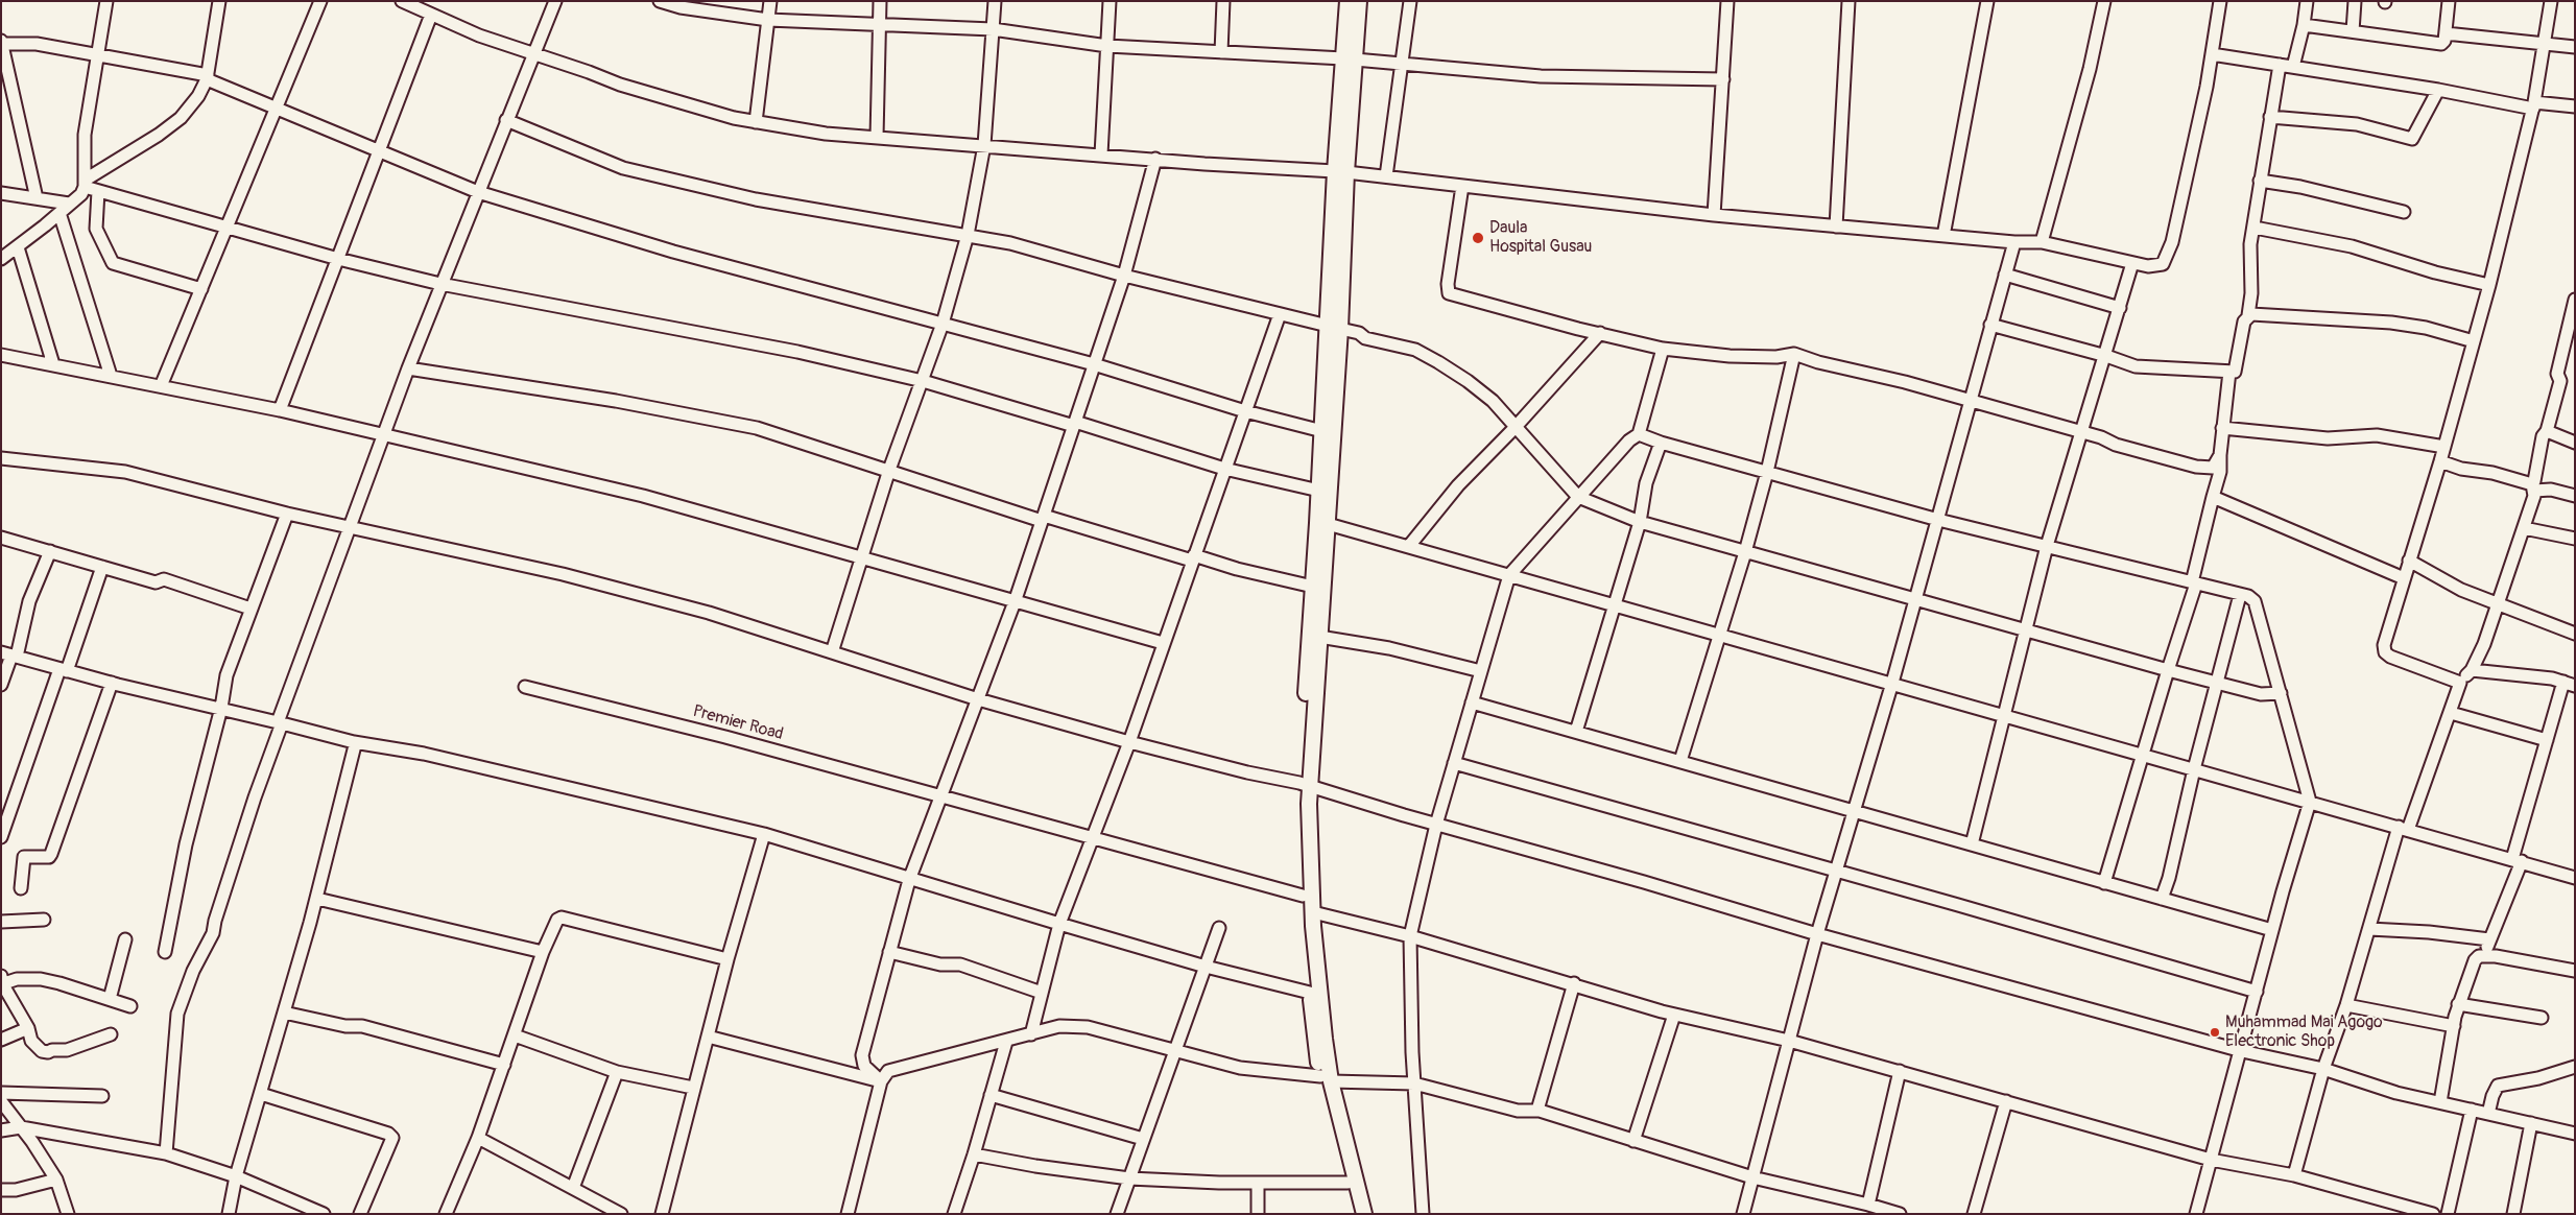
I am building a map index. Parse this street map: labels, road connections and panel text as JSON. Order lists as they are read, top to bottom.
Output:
{
  "streets": {
    "street": ["Premier Road"]
  },
  "places": ["Daula Hospital Gusau", "Muhammad Mai Agogo Electronic Shop"]
}
